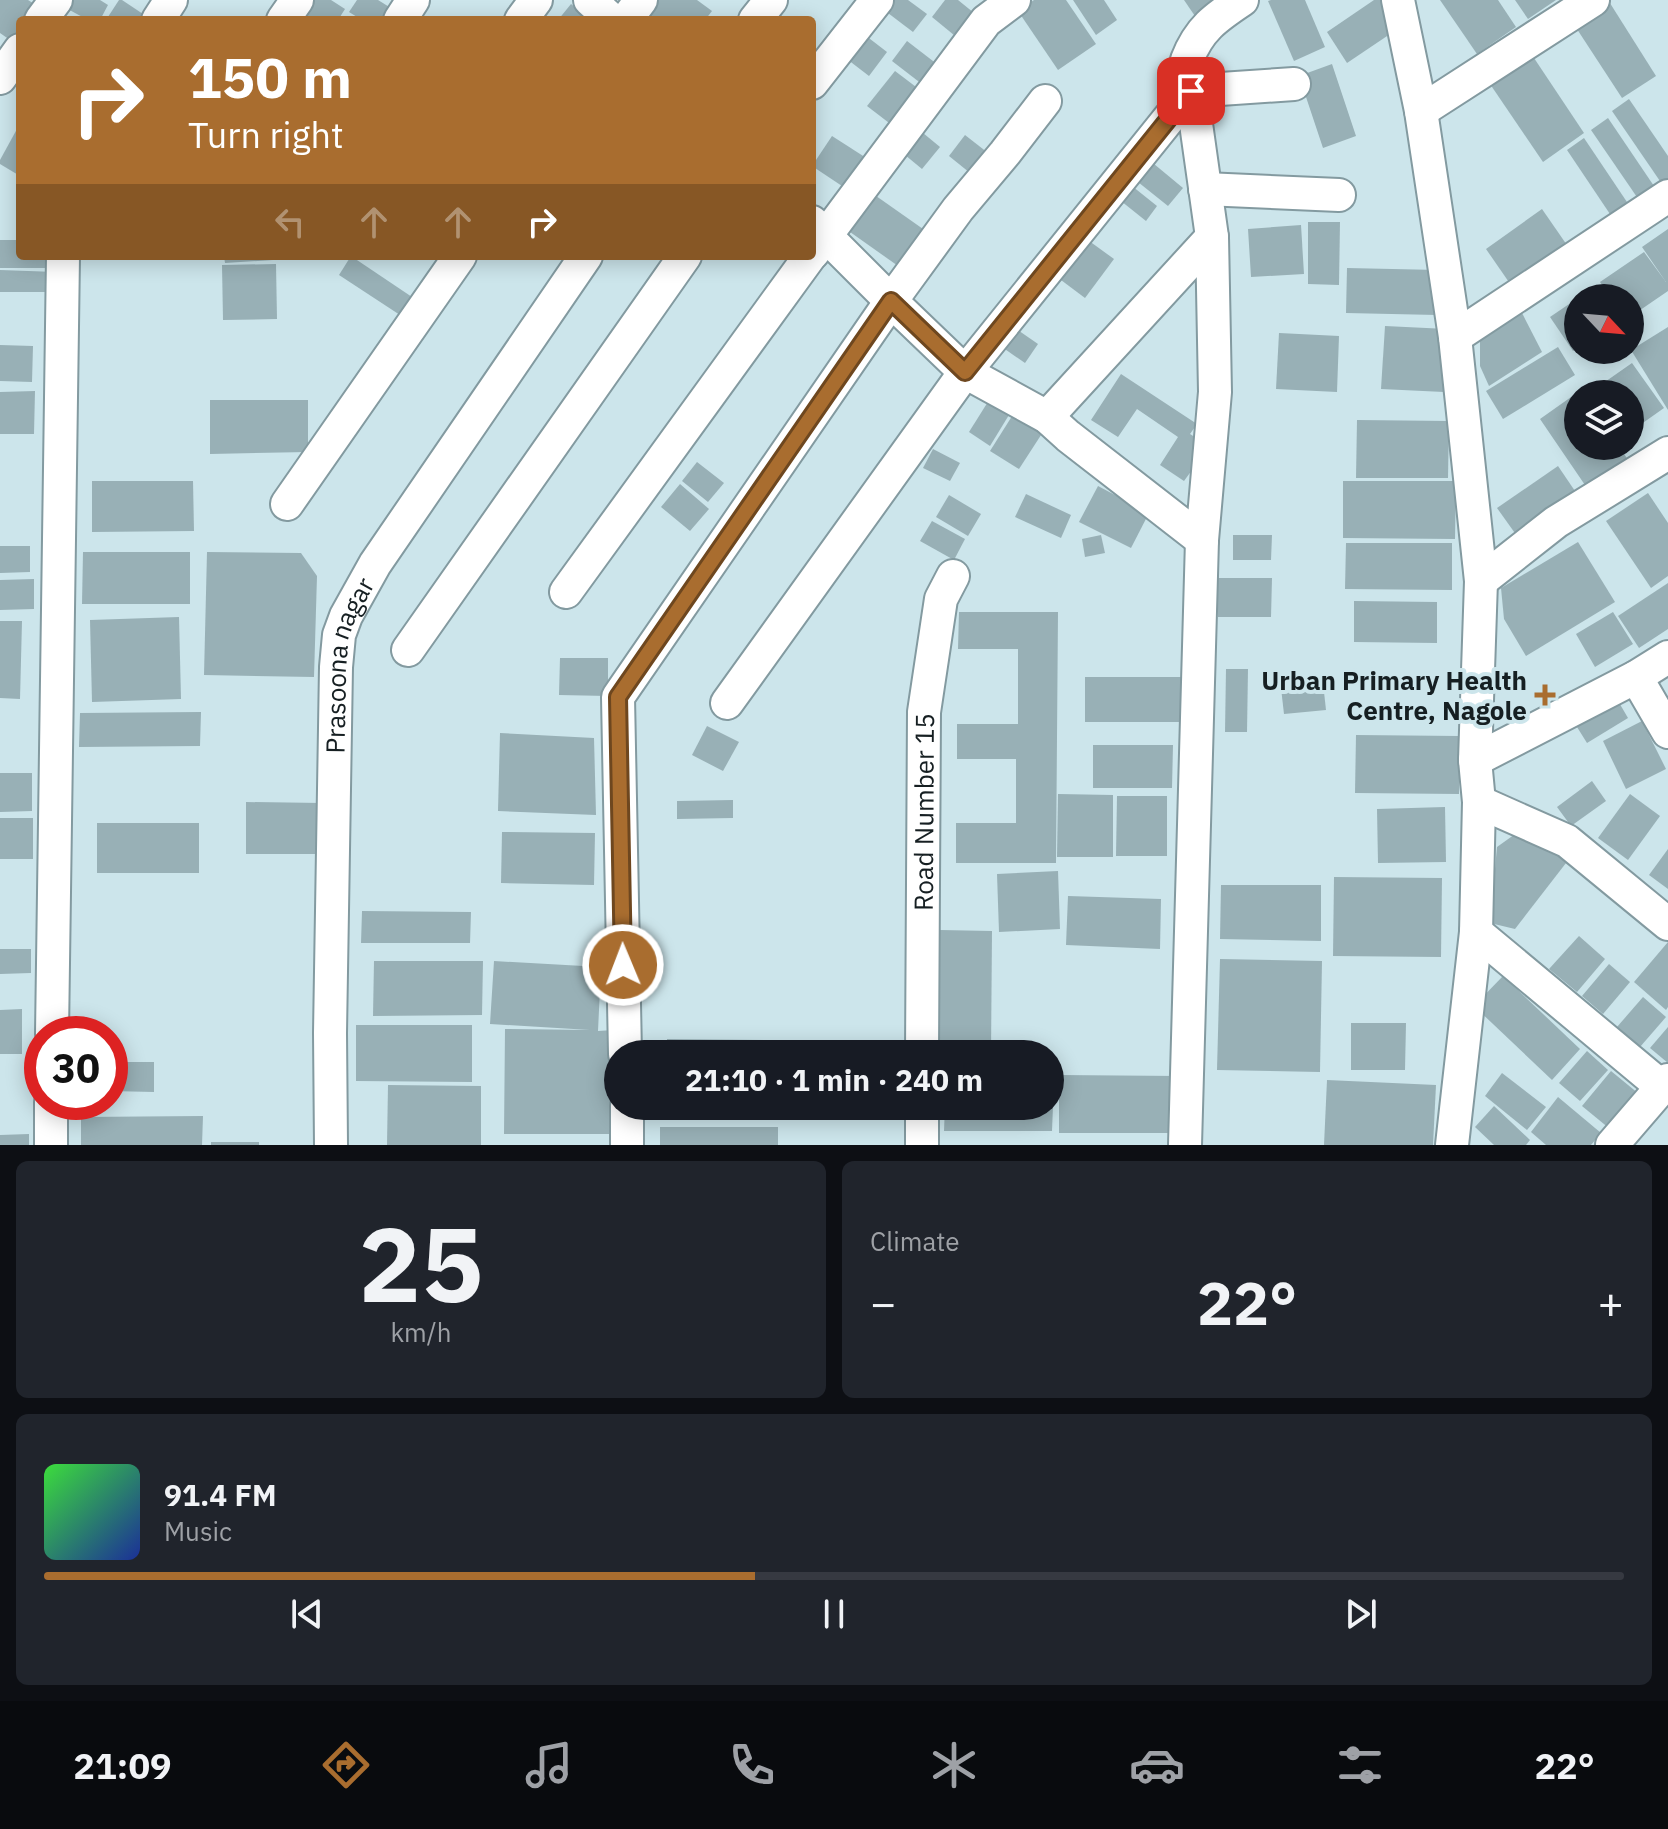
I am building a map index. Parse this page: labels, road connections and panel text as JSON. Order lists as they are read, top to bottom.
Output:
{
  "streets": {
    "street": ["Prasoona nagar", "Road Number 15"]
  },
  "places": {
    "health": ["Urban Primary Health Centre, Nagole"]
  },
  "north": "bottom right",
  "page": {
    "turn": ["150 m", "Turn right"],
    "limit": "30",
    "trip": "21:10 · 1 min · 240 m",
    "tile": [
      ["25", "km/h"],
      "Climate"
    ],
    "heat": ["−", "22°", "+"],
    "song": ["91.4 FM", "Music"],
    "tabs": ["21:09", "22°"]
  }
}
